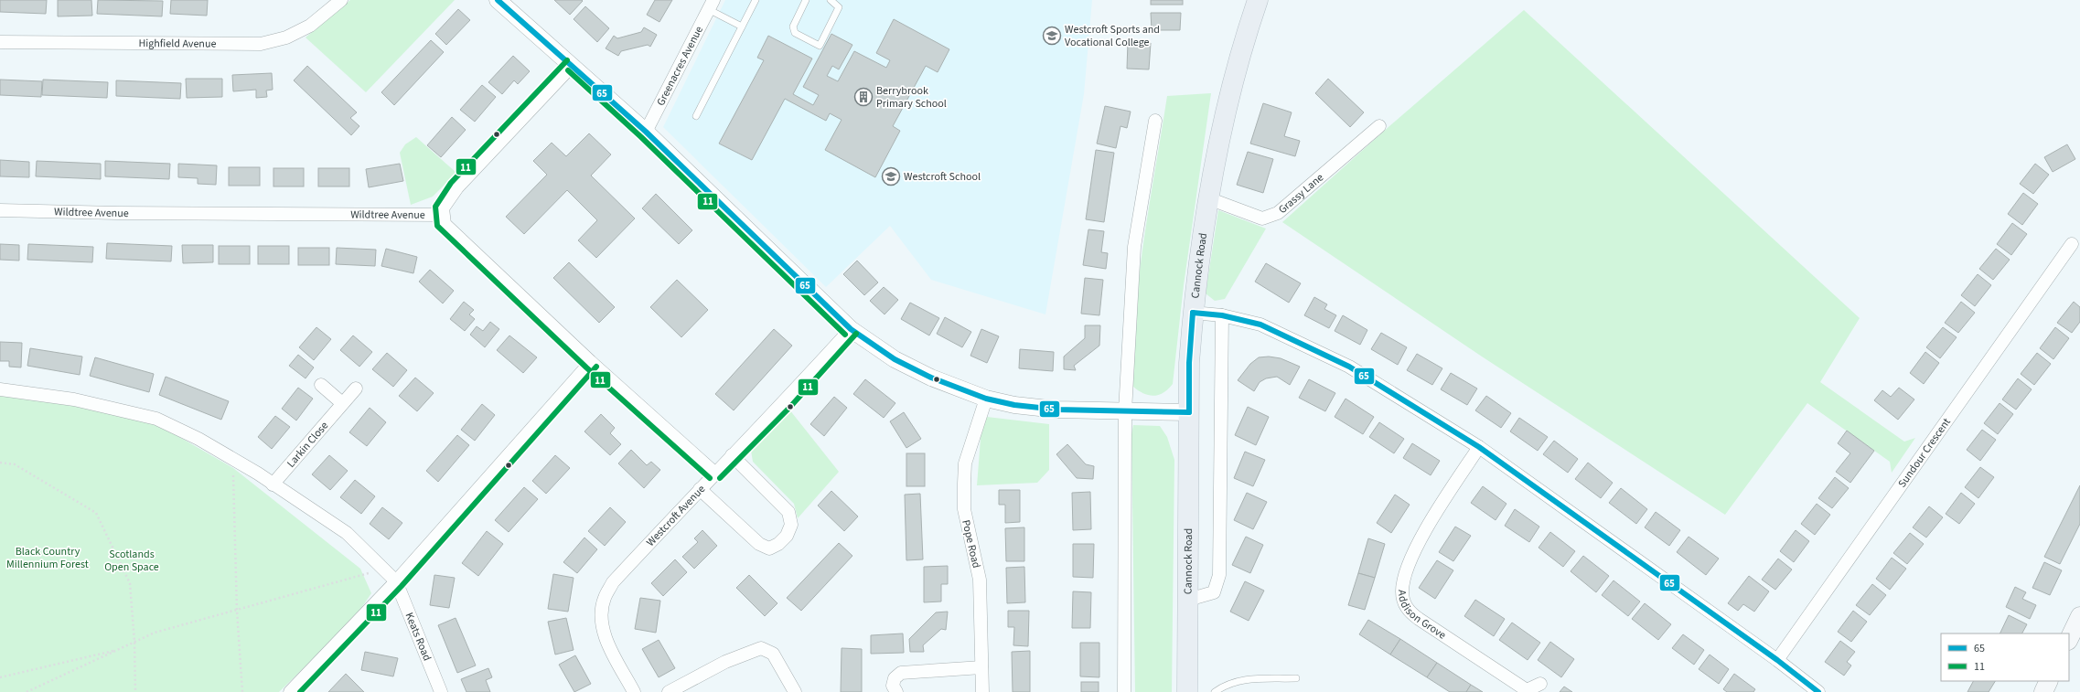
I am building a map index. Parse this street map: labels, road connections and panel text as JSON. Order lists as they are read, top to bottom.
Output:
{
  "streets": {
    "highway": ["Cannock Road"],
    "street": [
      "Highfield Avenue",
      "Greenacres Avenue",
      "Grassy Lane",
      "Wildtree Avenue",
      "Larkin Close",
      "Sundour Crescent",
      "Westcroft Avenue",
      "Pope Road",
      "Addison Grove",
      "Keats Road"
    ]
  },
  "crossings": [
    ["Grassy Lane", "Cannock Road"]
  ],
  "parks": ["Black Country Millennium Forest", "Scotlands Open Space"],
  "places": {
    "school or university": ["Westcroft Sports and Vocational College", "Westcroft School"],
    "building": ["Berrybrook Primary School"]
  },
  "lines": ["transit line 65", "transit line 11"],
  "legend": ["65", "11"]
}
